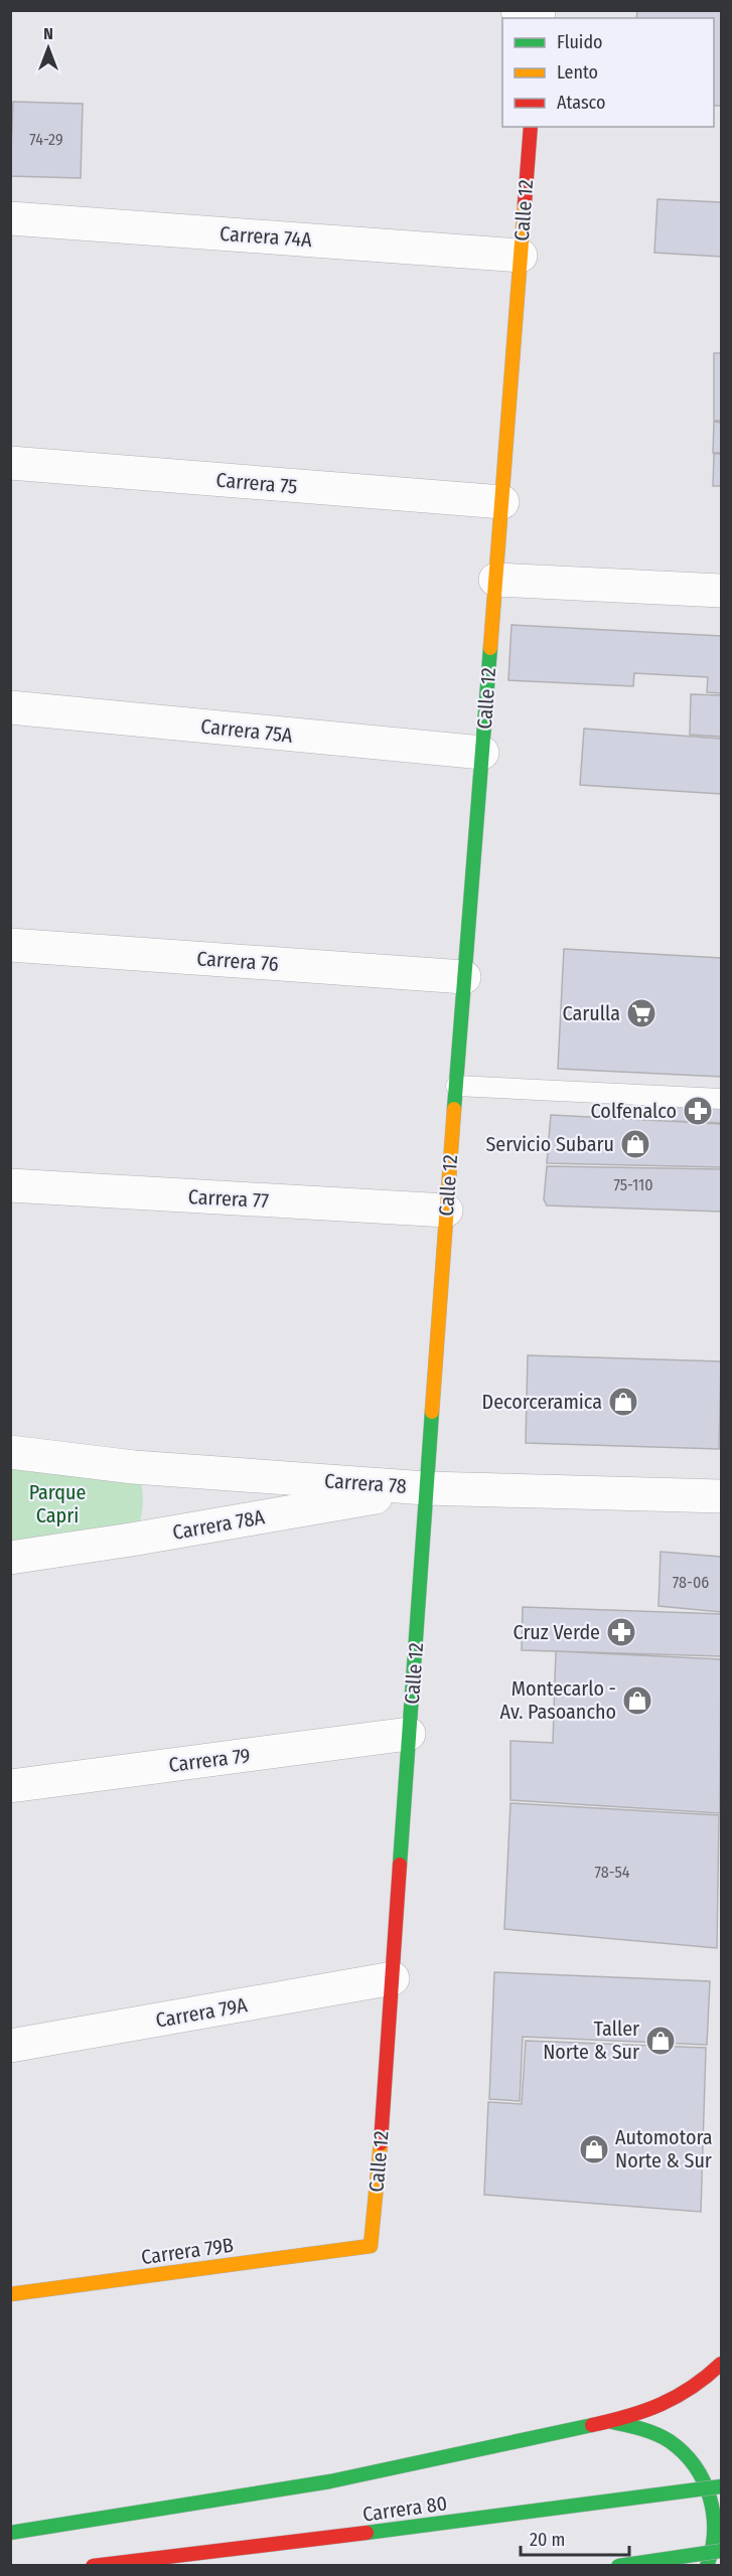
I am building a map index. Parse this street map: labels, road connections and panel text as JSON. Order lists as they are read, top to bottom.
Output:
{
  "streets": {
    "street": [
      "Calle 12",
      "Carrera 74A",
      "Carrera 75",
      "Carrera 75A",
      "Carrera 76",
      "Carrera 77",
      "Carrera 78",
      "Carrera 78A",
      "Carrera 79",
      "Carrera 79A",
      "Carrera 79B",
      "Carrera 80"
    ]
  },
  "crossings": [
    ["Calle 12", "Carrera 74A"],
    ["Calle 12", "Carrera 75"],
    ["Calle 12", "Carrera 75A"],
    ["Calle 12", "Carrera 76"],
    ["Calle 12", "Carrera 77"],
    ["Calle 12", "Carrera 78"],
    ["Calle 12", "Carrera 78A"],
    ["Calle 12", "Carrera 79"],
    ["Calle 12", "Carrera 79A"],
    ["Calle 12", "Carrera 79B"],
    ["Carrera 78", "Carrera 78A"]
  ],
  "parks": ["Parque Capri"],
  "places": {
    "supermarket": ["Carulla"],
    "pharmacy": ["Colfenalco", "Cruz Verde"],
    "shop": [
      "Servicio Subaru",
      "Decorceramica",
      "Montecarlo - Av. Pasoancho",
      "Taller Norte & Sur",
      "Automotora Norte & Sur"
    ]
  },
  "house_numbers": [
    "74-29",
    "75-110",
    "78-06",
    "78-54"
  ],
  "legend": ["Fluido", "Lento", "Atasco"],
  "scale_bar": "20 m",
  "north": "top"
}
